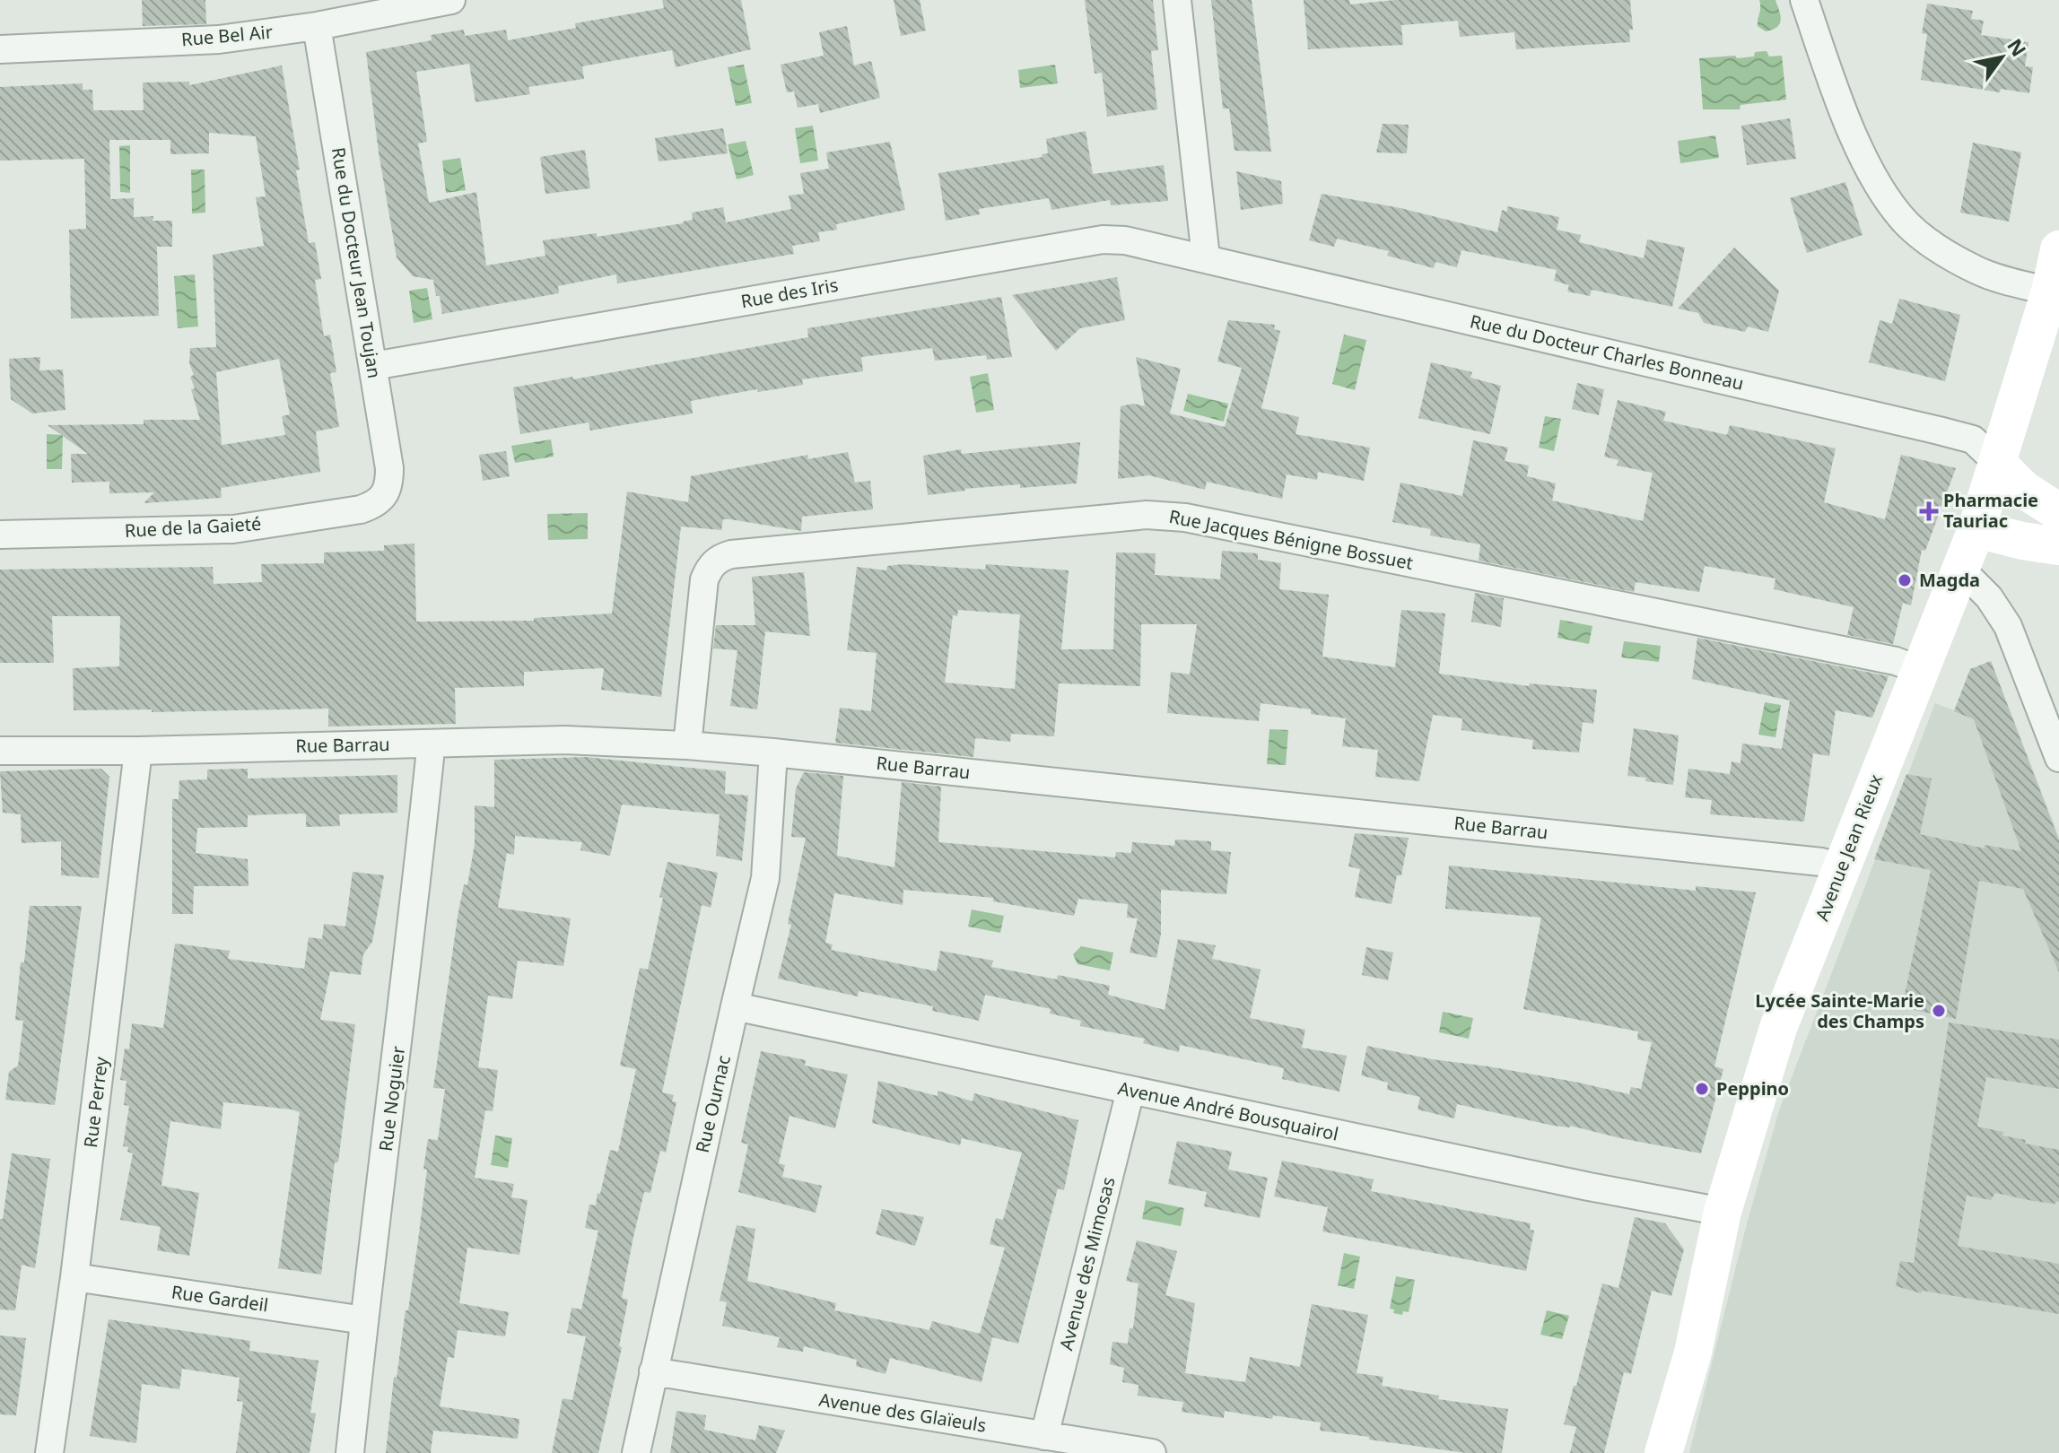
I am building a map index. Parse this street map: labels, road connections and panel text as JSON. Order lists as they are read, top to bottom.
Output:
{
  "streets": {
    "main road": ["Avenue Jean Rieux"],
    "street": [
      "Rue Bel Air",
      "Rue du Docteur Jean Toujan",
      "Rue des Iris",
      "Rue du Docteur Charles Bonneau",
      "Rue de la Gaieté",
      "Rue Jacques Bénigne Bossuet",
      "Rue Barrau",
      "Rue Noguier",
      "Rue Perrey",
      "Rue Ournac",
      "Avenue André Bousquairol",
      "Avenue des Mimosas",
      "Rue Gardeil",
      "Avenue des Glaïeuls"
    ]
  },
  "crossings": [
    ["Rue Bel Air", "Rue du Docteur Jean Toujan"],
    ["Rue du Docteur Jean Toujan", "Rue des Iris"],
    ["Rue du Docteur Jean Toujan", "Rue de la Gaieté"],
    ["Rue des Iris", "Rue du Docteur Charles Bonneau"],
    ["Rue du Docteur Charles Bonneau", "Avenue Jean Rieux"],
    ["Rue Jacques Bénigne Bossuet", "Rue Barrau"],
    ["Rue Jacques Bénigne Bossuet", "Avenue Jean Rieux"],
    ["Rue Barrau", "Avenue Jean Rieux"],
    ["Rue Barrau", "Rue Noguier"],
    ["Rue Barrau", "Rue Perrey"],
    ["Rue Barrau", "Rue Ournac"],
    ["Avenue Jean Rieux", "Avenue André Bousquairol"],
    ["Rue Noguier", "Rue Gardeil"],
    ["Rue Perrey", "Rue Gardeil"],
    ["Rue Ournac", "Avenue André Bousquairol"],
    ["Rue Ournac", "Avenue des Glaïeuls"],
    ["Avenue André Bousquairol", "Avenue des Mimosas"],
    ["Avenue des Mimosas", "Avenue des Glaïeuls"]
  ],
  "places": {
    "health": ["Pharmacie Tauriac"],
    "other": ["Magda", "Lycée Sainte-Marie des Champs", "Peppino"]
  },
  "north": "top right"
}
